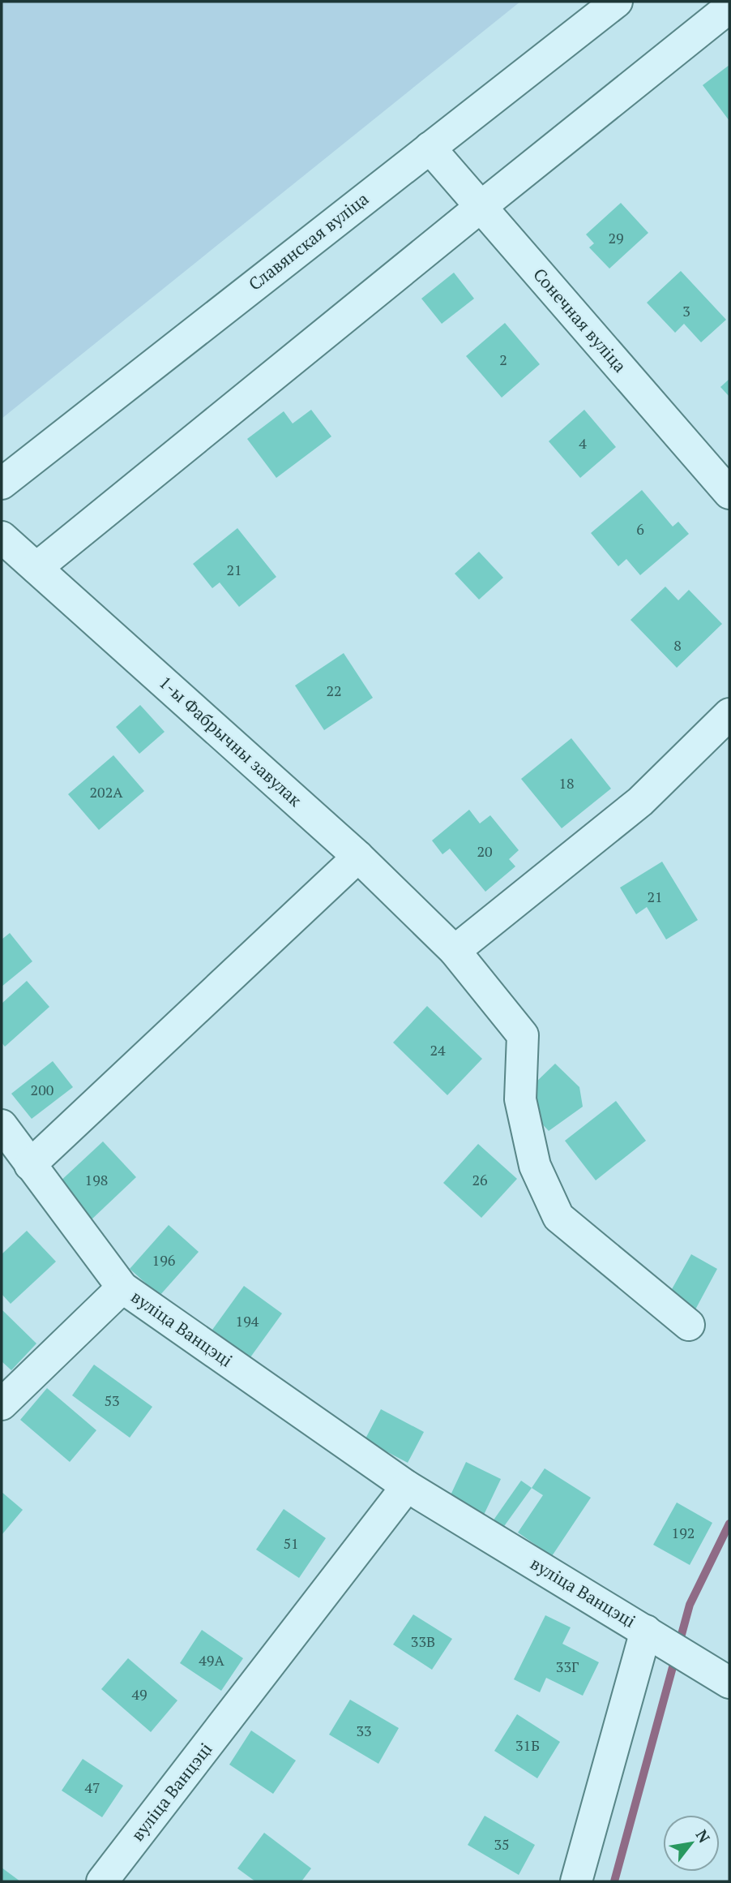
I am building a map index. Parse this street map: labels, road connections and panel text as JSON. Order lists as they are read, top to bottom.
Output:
{
  "streets": {
    "street": [
      "Славянская вуліца",
      "Сонечная вуліца",
      "1-ы Фабрычны завулак",
      "вуліца Ванцэці"
    ]
  },
  "crossings": [
    ["Славянская вуліца", "Сонечная вуліца"]
  ],
  "house_numbers": [
    "29",
    "3",
    "2",
    "4",
    "6",
    "21",
    "8",
    "22",
    "18",
    "202А",
    "20",
    "21",
    "24",
    "200",
    "198",
    "26",
    "196",
    "194",
    "53",
    "192",
    "51",
    "33В",
    "49А",
    "33Г",
    "49",
    "33",
    "31Б",
    "47",
    "35"
  ],
  "north": "top right"
}
